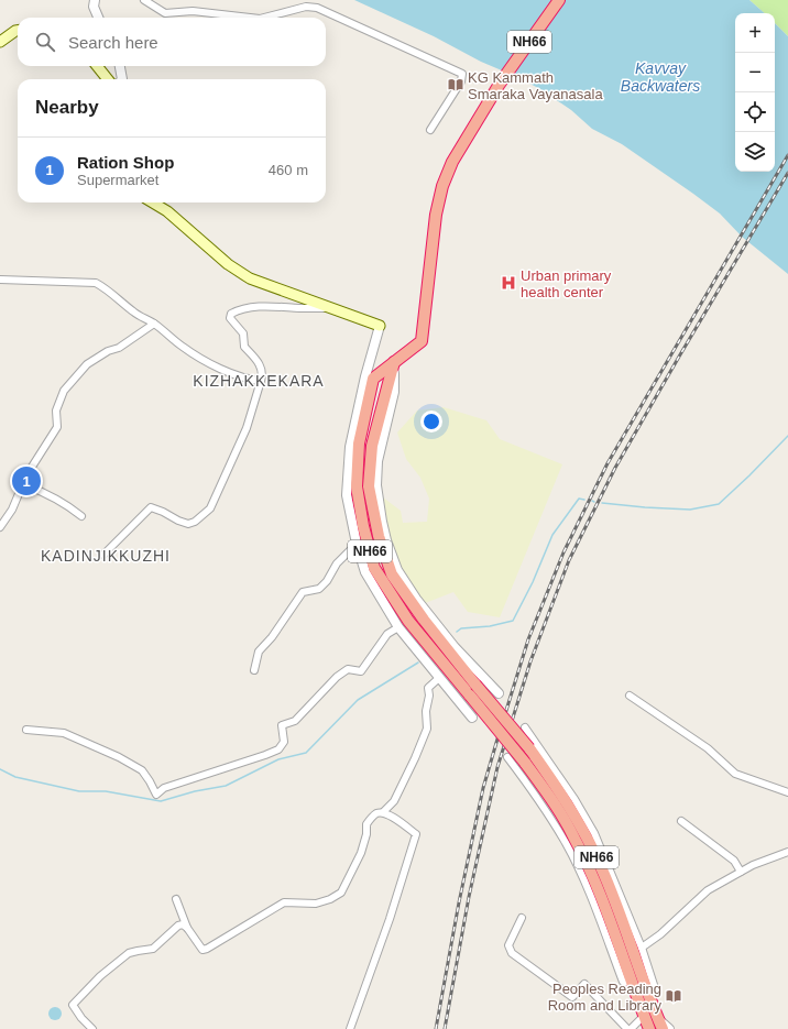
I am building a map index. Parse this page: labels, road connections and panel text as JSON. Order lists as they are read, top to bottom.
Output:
{
  "streets": {
    "highway": ["NH66"]
  },
  "districts": ["KIZHAKKEKARA", "KADINJIKKUZHI"],
  "water": ["Kavvay Backwaters"],
  "places": {
    "library": ["KG Kammath Smaraka Vayanasala", "Peoples Reading Room and Library"],
    "hospital": ["Urban primary health center"]
  },
  "page": {
    "map_buttons": ["+", "−"],
    "search": "Search here",
    "heading": "Nearby",
    "list": [
      {
        "mark": "1",
        "name": "Ration Shop",
        "note": "Supermarket",
        "value": "460 m"
      }
    ],
    "pins": "1"
  }
}
